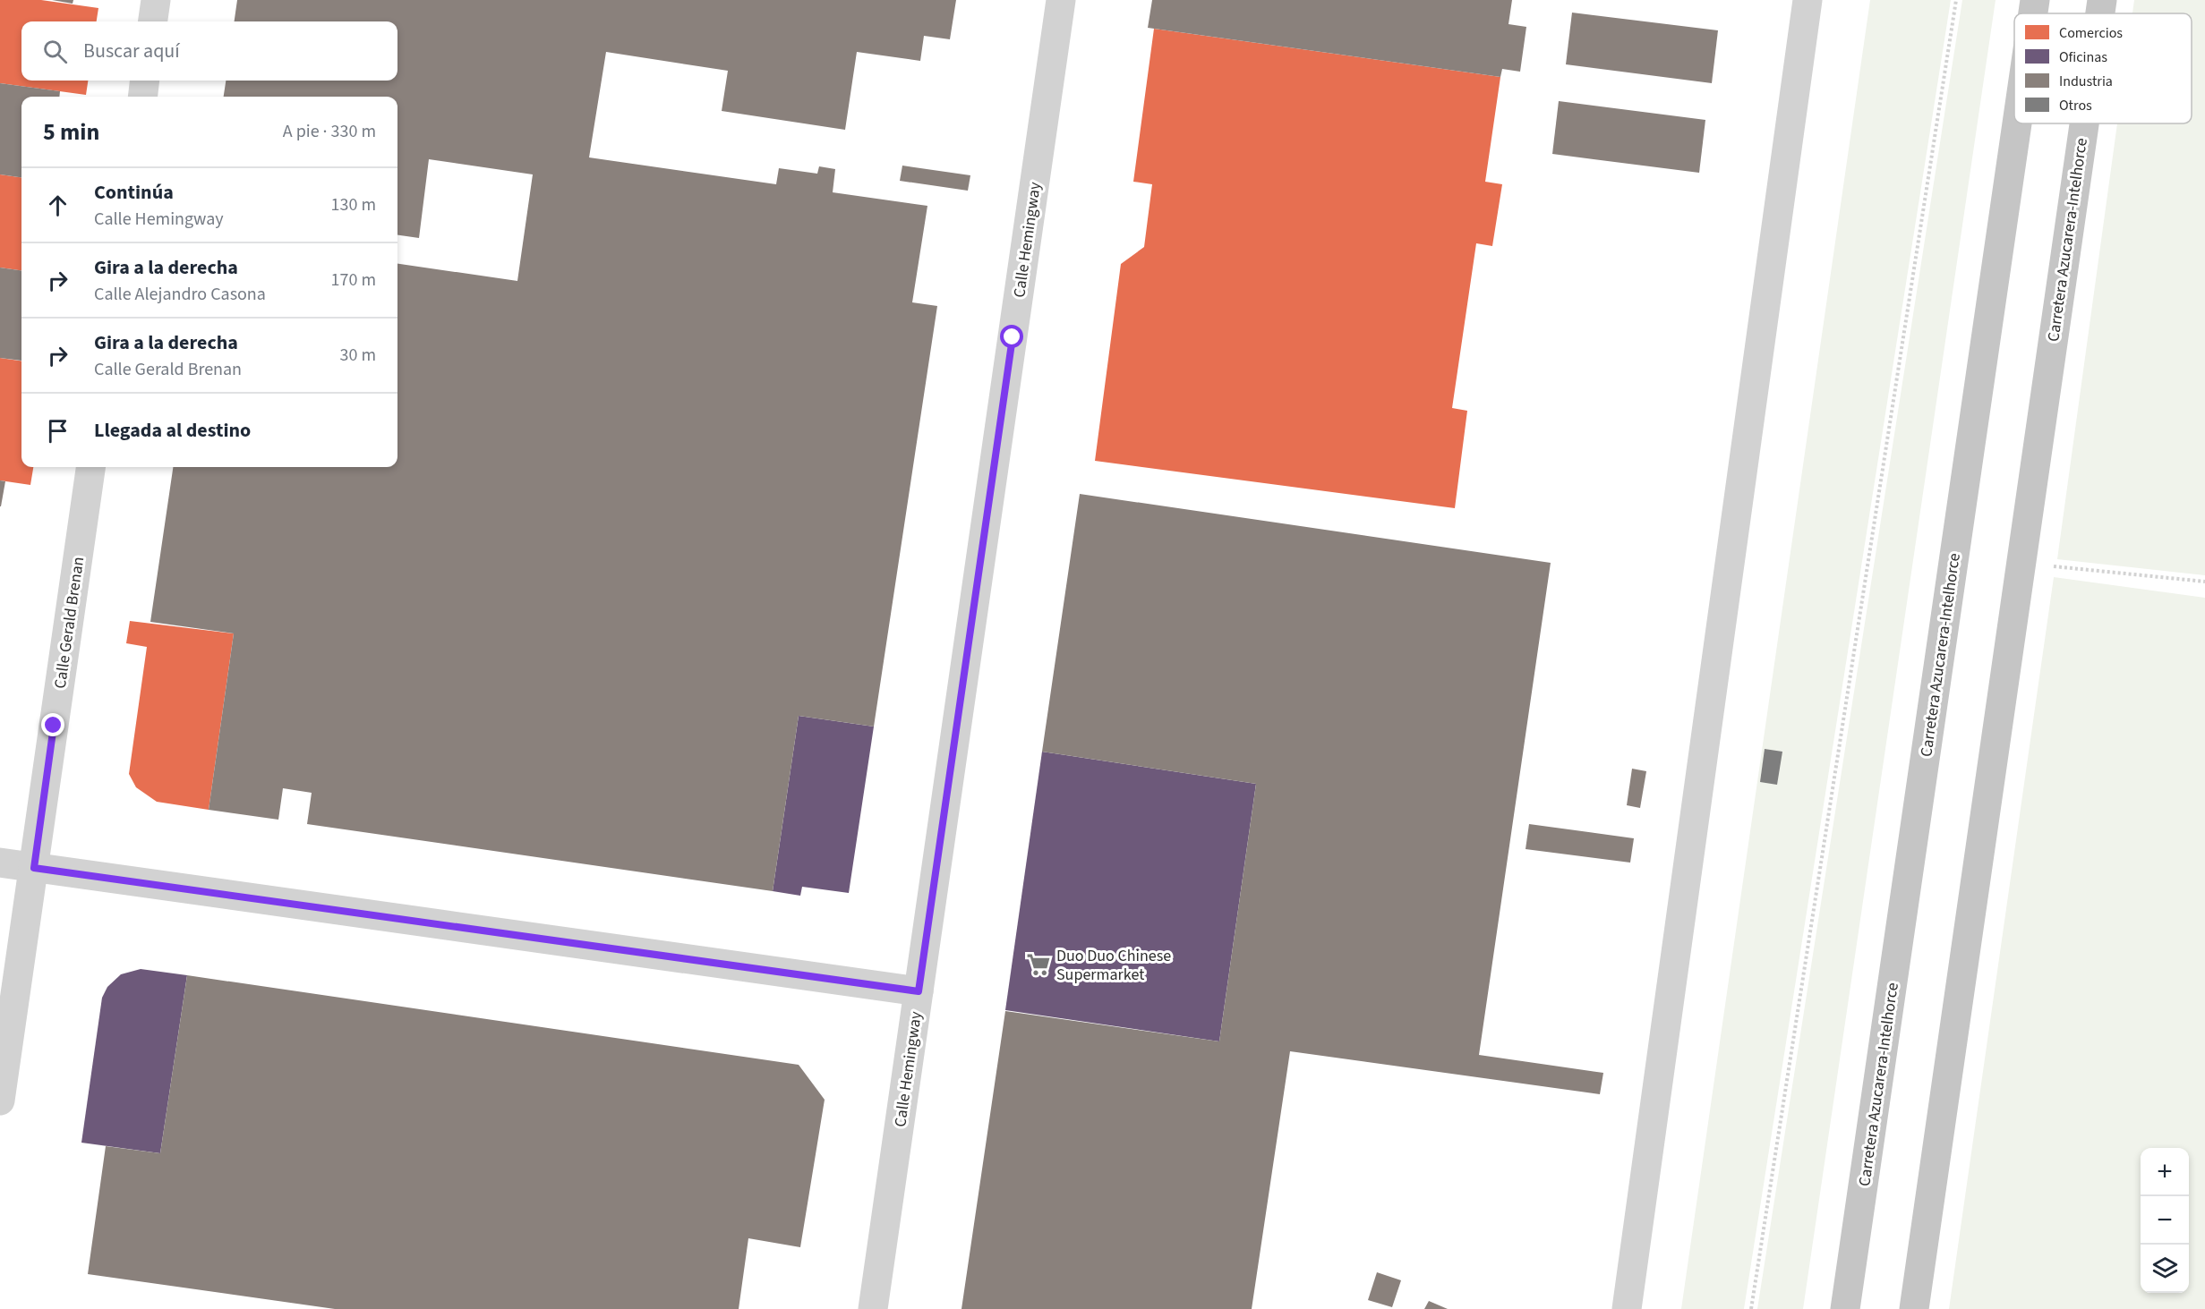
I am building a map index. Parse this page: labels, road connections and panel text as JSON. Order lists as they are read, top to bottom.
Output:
{
  "streets": {
    "main road": ["Carretera Azucarera-Intelhorce"],
    "street": ["Calle Hemingway", "Calle Gerald Brenan"]
  },
  "places": {
    "supermarket": ["Duo Duo Chinese Supermarket"]
  },
  "legend": [
    "Comercios",
    "Oficinas",
    "Industria",
    "Otros"
  ],
  "page": {
    "search": "Buscar aquí",
    "heading": ["5 min", "A pie · 330 m"],
    "list": [
      ["Continúa", "Calle Hemingway", "130 m"],
      ["Gira a la derecha", "Calle Alejandro Casona", "170 m"],
      ["Gira a la derecha", "Calle Gerald Brenan", "30 m"],
      "Llegada al destino"
    ],
    "map_buttons": ["+", "−"]
  }
}
